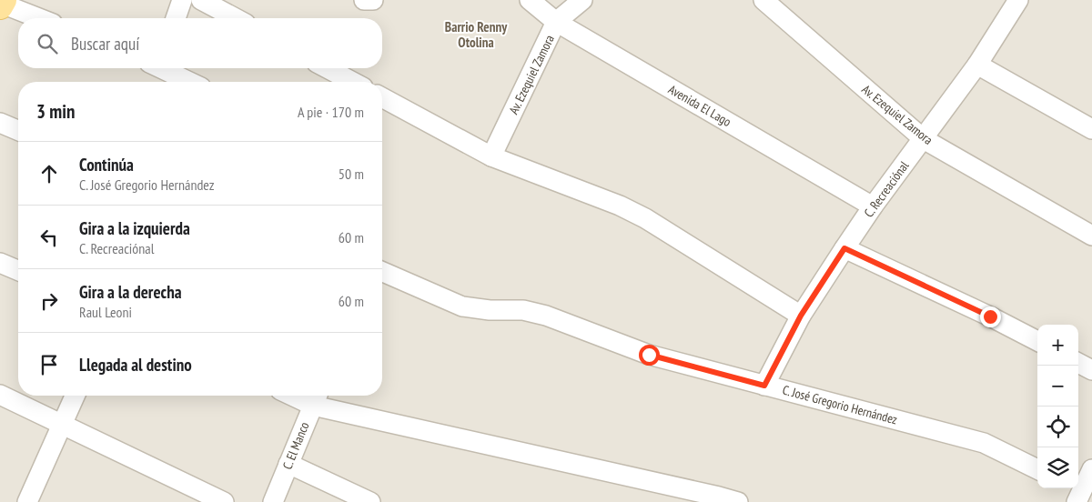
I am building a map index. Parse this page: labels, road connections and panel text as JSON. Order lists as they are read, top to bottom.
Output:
{
  "streets": {
    "street": [
      "Av. Ezequiel Zamora",
      "Avenida El Lago",
      "C. Recreaciónal",
      "C. José Gregorio Hernández",
      "C. El Manco"
    ]
  },
  "crossings": [
    ["Av. Ezequiel Zamora", "Avenida El Lago"],
    ["Av. Ezequiel Zamora", "C. Recreaciónal"],
    ["Avenida El Lago", "C. Recreaciónal"],
    ["C. Recreaciónal", "C. José Gregorio Hernández"]
  ],
  "districts": ["Barrio Renny Otolina"],
  "page": {
    "search": "Buscar aquí",
    "heading": ["3 min", "A pie · 170 m"],
    "list": [
      ["Continúa", "C. José Gregorio Hernández", "50 m"],
      ["Gira a la izquierda", "C. Recreaciónal", "60 m"],
      ["Gira a la derecha", "Raul Leoni", "60 m"],
      "Llegada al destino"
    ],
    "map_buttons": ["+", "−"]
  }
}
